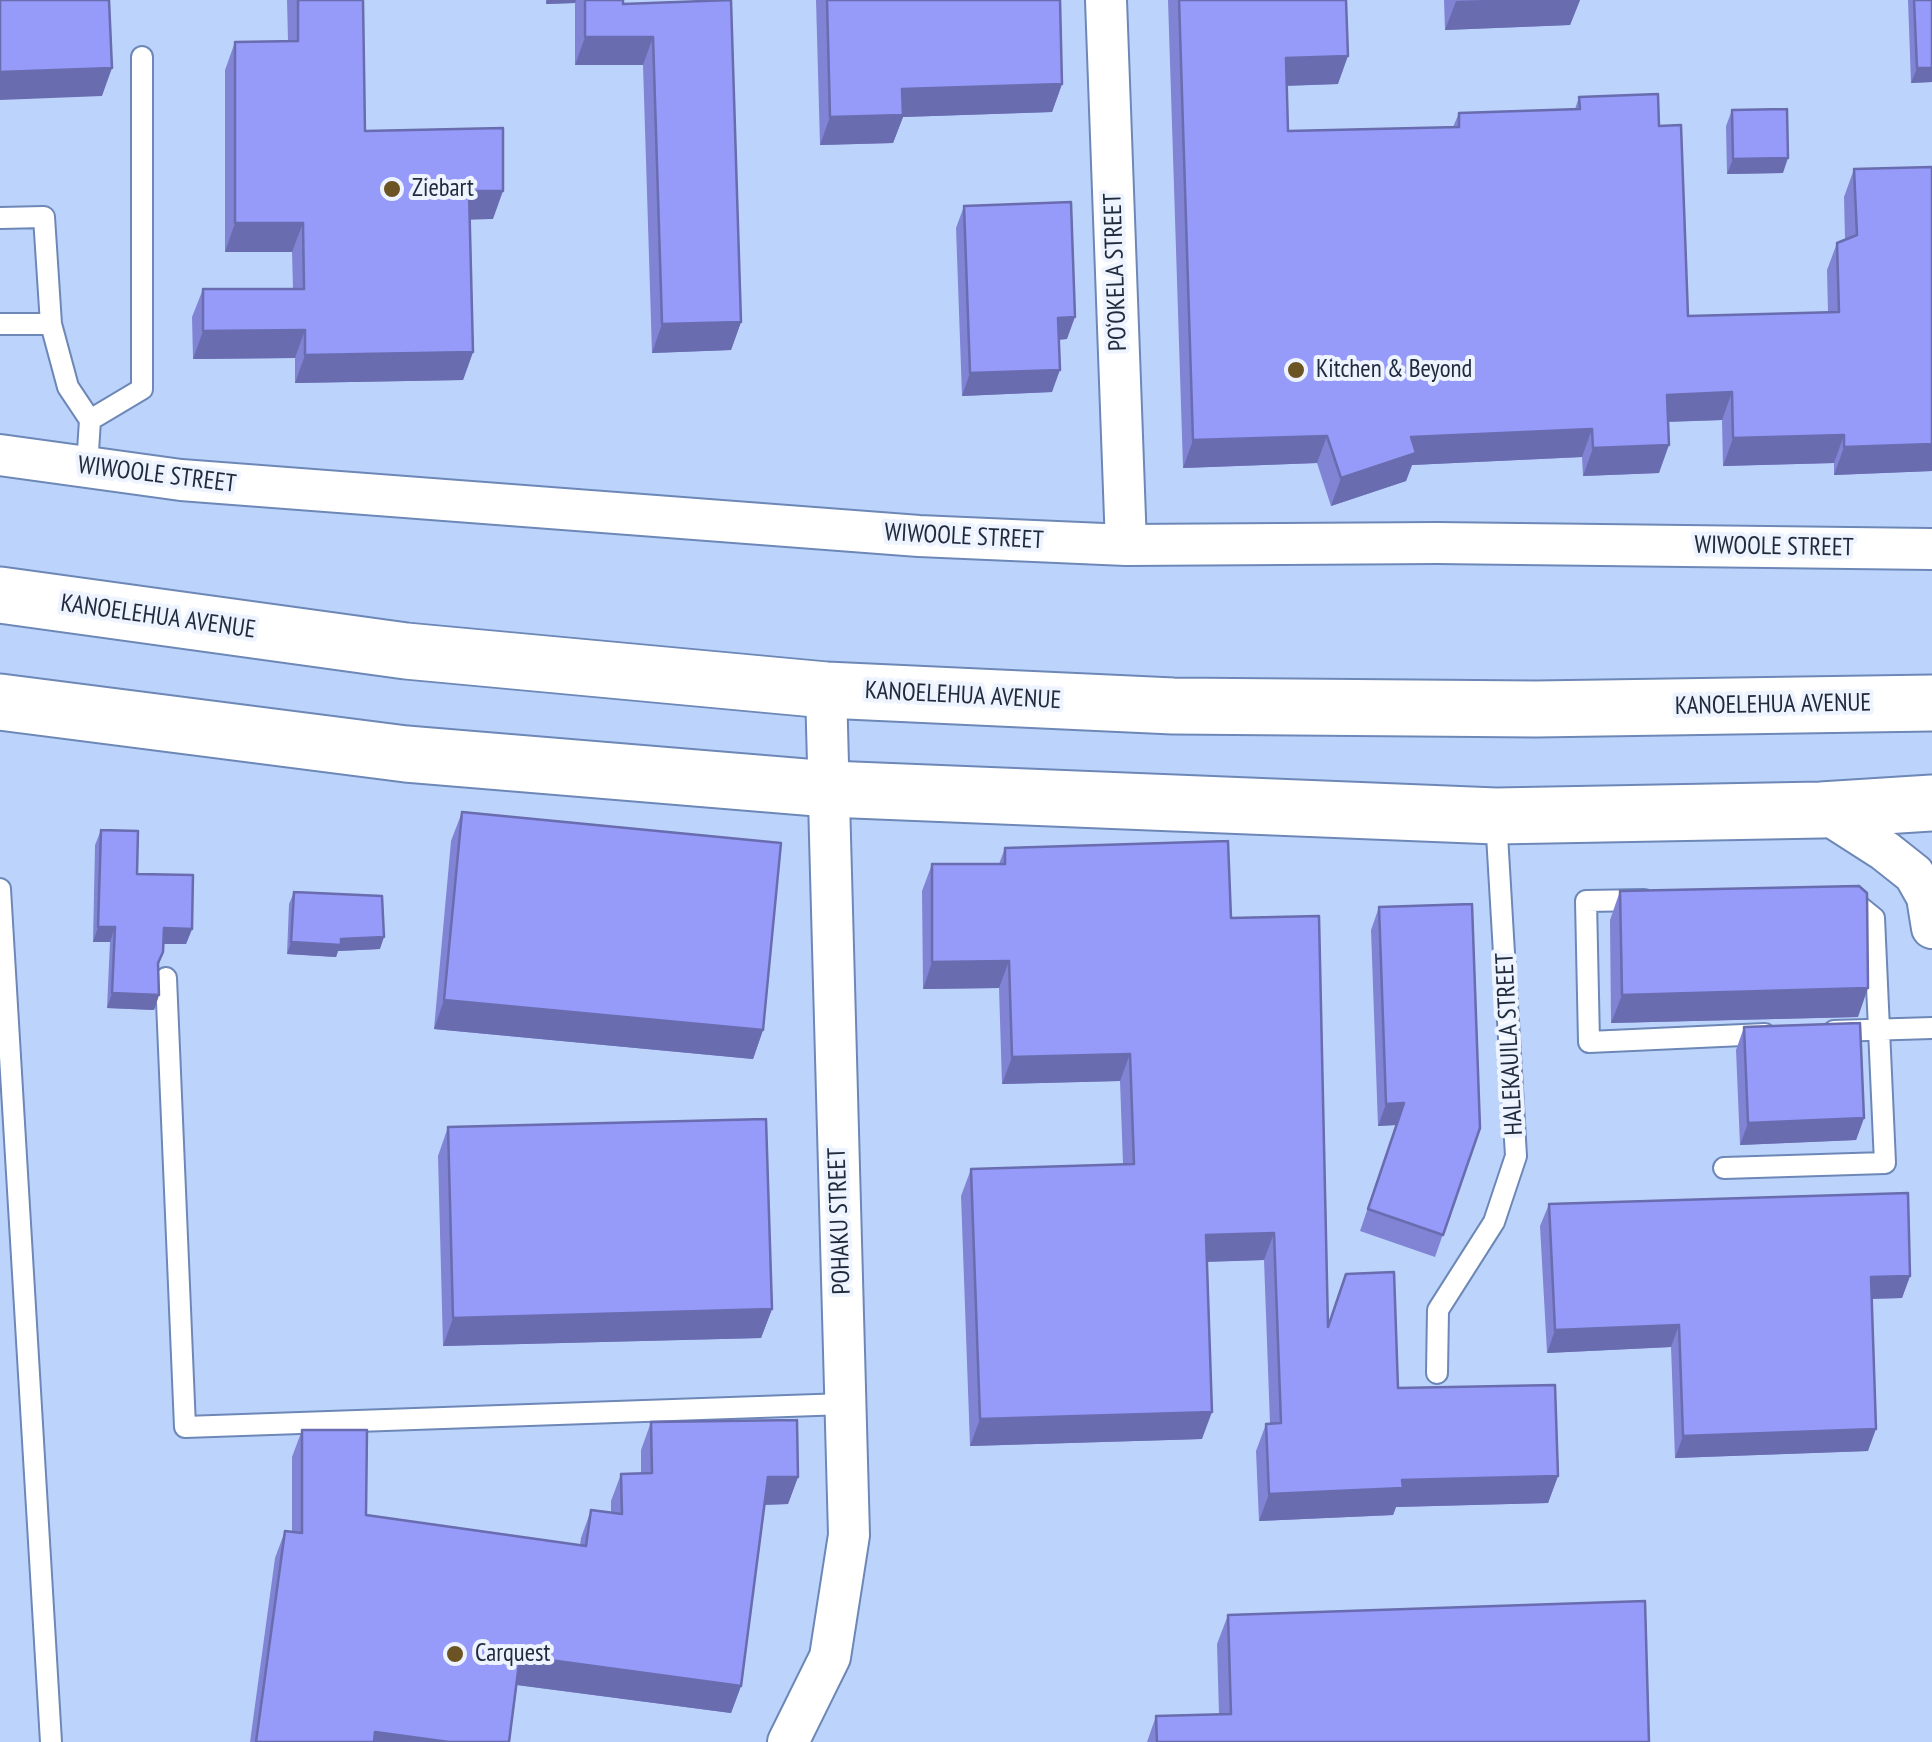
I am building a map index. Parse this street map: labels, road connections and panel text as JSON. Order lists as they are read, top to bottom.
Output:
{
  "streets": {
    "highway": ["KANOELEHUA AVENUE"],
    "street": ["PO‘OKELA STREET", "WIWOOLE STREET", "POHAKU STREET"],
    "lane": ["HALEKAUILA STREET"]
  },
  "crossings": [
    ["PO‘OKELA STREET", "WIWOOLE STREET"],
    ["KANOELEHUA AVENUE", "POHAKU STREET"]
  ],
  "places": ["Ziebart", "Kitchen & Beyond", "Carquest"]
}
